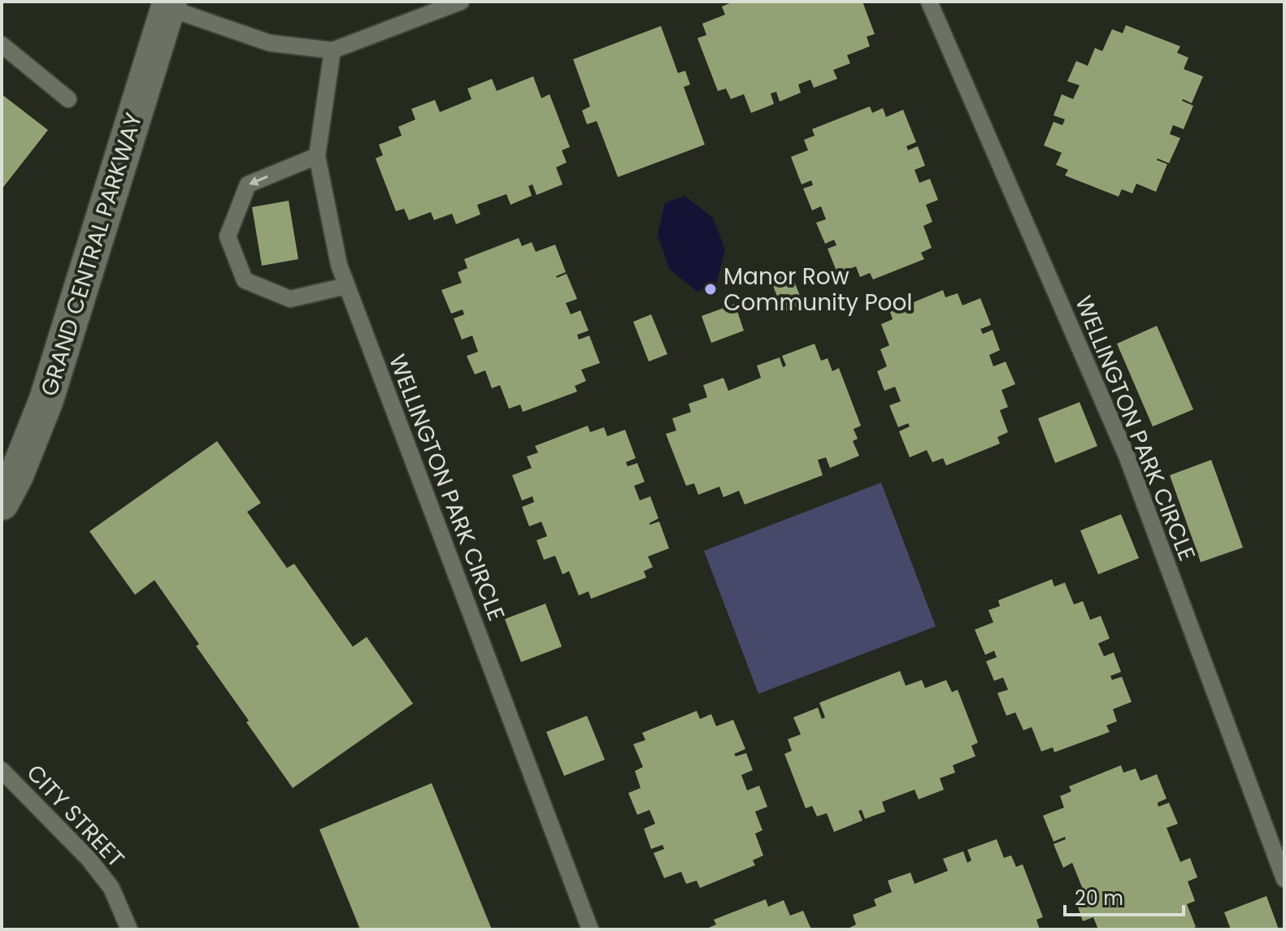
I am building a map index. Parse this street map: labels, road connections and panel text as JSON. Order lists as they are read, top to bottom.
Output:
{
  "streets": {
    "street": ["GRAND CENTRAL PARKWAY"],
    "lane": ["WELLINGTON PARK CIRCLE", "CITY STREET"]
  },
  "places": ["Manor Row Community Pool"],
  "scale_bar": "20 m"
}
